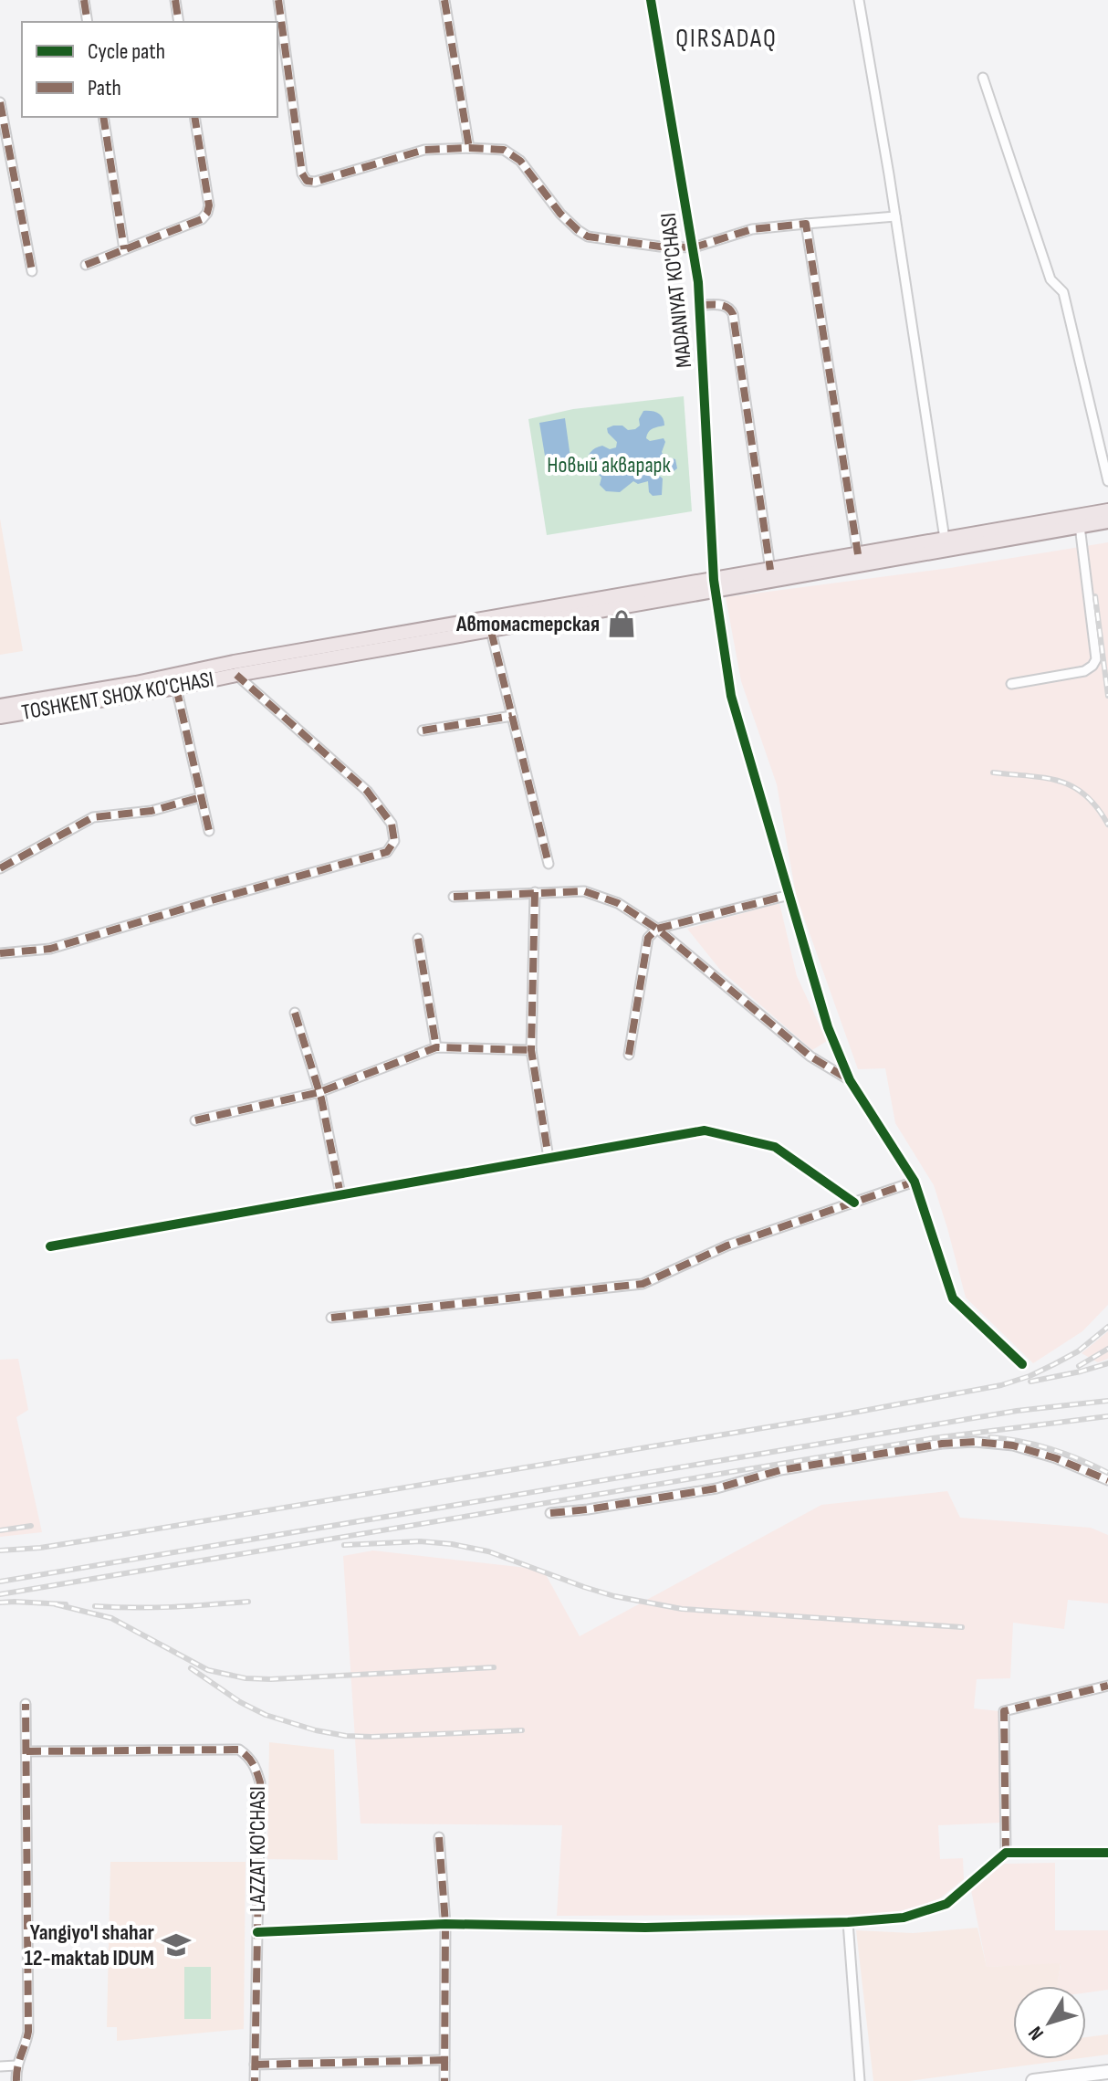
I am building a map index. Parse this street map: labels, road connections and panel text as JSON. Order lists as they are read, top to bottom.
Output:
{
  "streets": {
    "main road": ["TOSHKENT SHOX KO'CHASI"],
    "street": ["MADANIYAT KO'CHASI", "LAZZAT KO'CHASI"]
  },
  "crossings": [
    ["MADANIYAT KO'CHASI", "TOSHKENT SHOX KO'CHASI"]
  ],
  "districts": ["QIRSADAQ"],
  "parks": ["Новый акварарк"],
  "places": {
    "shop": ["Автомастерская"],
    "school or university": ["Yangiyo'l shahar 12-maktab IDUM"]
  },
  "legend": ["Cycle path", "Path"],
  "north": "bottom left"
}
